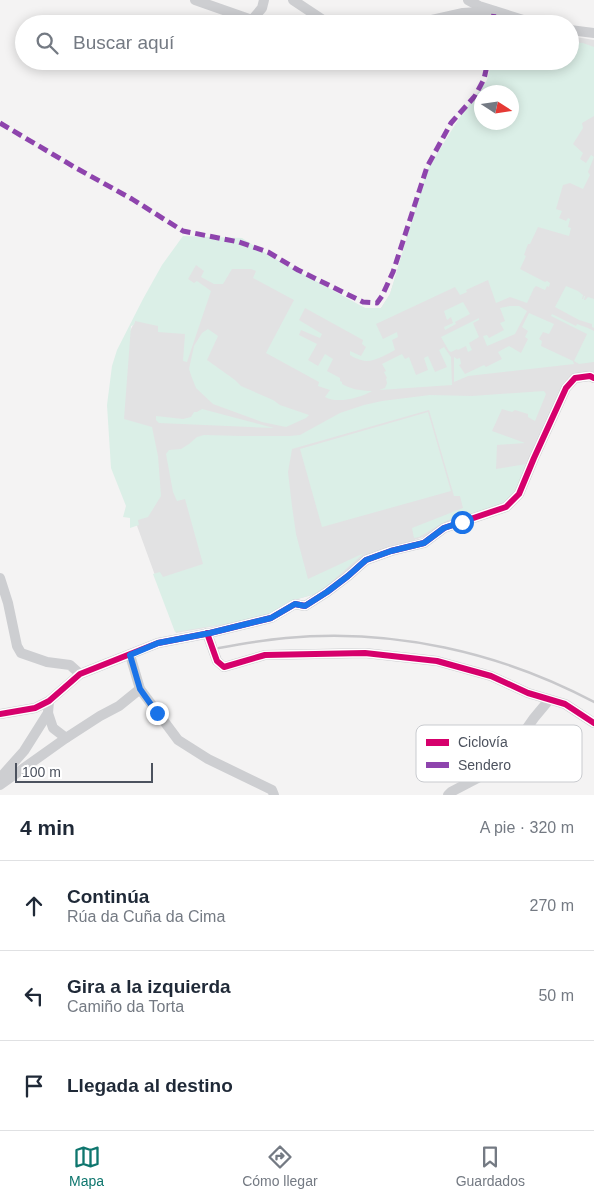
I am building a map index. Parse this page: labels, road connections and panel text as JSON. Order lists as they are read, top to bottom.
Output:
{
  "legend": ["Ciclovía", "Sendero"],
  "scale_bar": "100 m",
  "north": "right",
  "page": {
    "search": "Buscar aquí",
    "scale": "100 m",
    "heading": ["4 min", "A pie · 320 m"],
    "list": [
      ["Continúa", "Rúa da Cuña da Cima", "270 m"],
      ["Gira a la izquierda", "Camiño da Torta", "50 m"],
      "Llegada al destino"
    ],
    "nav": ["Mapa", "Cómo llegar", "Guardados"]
  }
}
